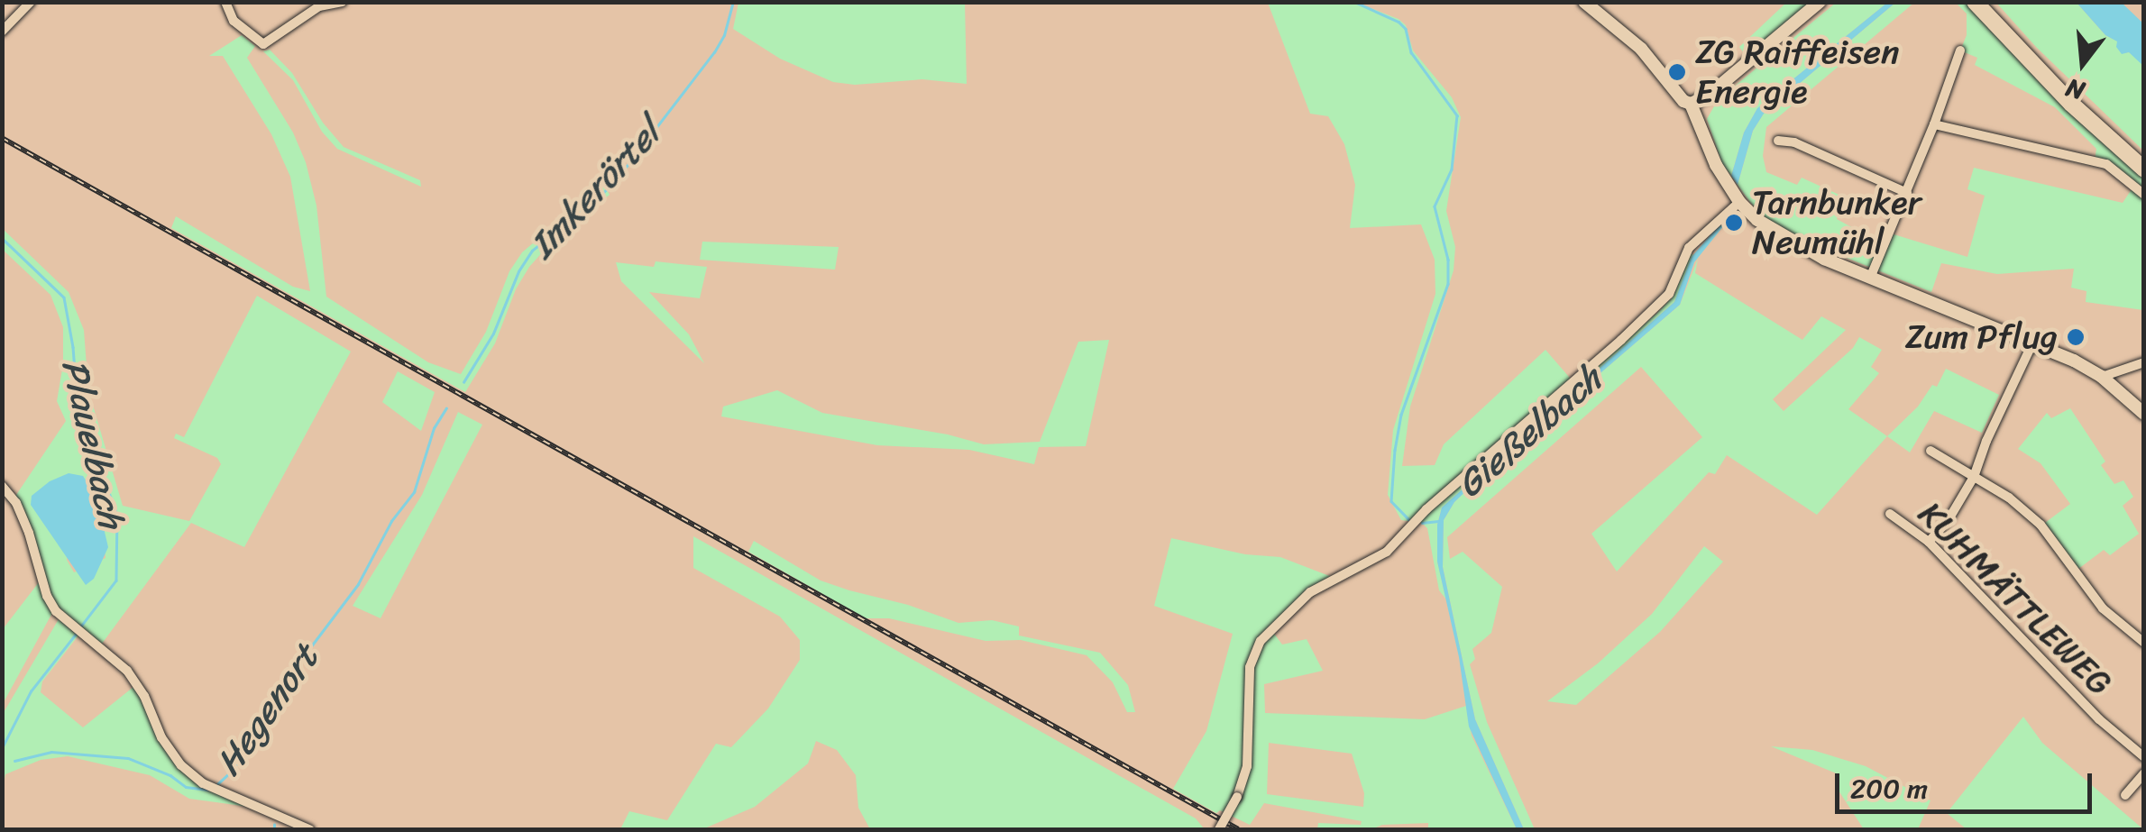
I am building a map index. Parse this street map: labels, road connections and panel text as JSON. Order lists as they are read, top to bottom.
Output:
{
  "streets": {
    "street": ["KUHMÄTTLEWEG"]
  },
  "water": [
    "Imkerörtel",
    "Gießelbach",
    "Plauelbach",
    "Hegenort"
  ],
  "places": ["ZG Raiffeisen Energie", "Tarnbunker Neumühl", "Zum Pflug"],
  "scale_bar": "200 m",
  "north": "bottom"
}
